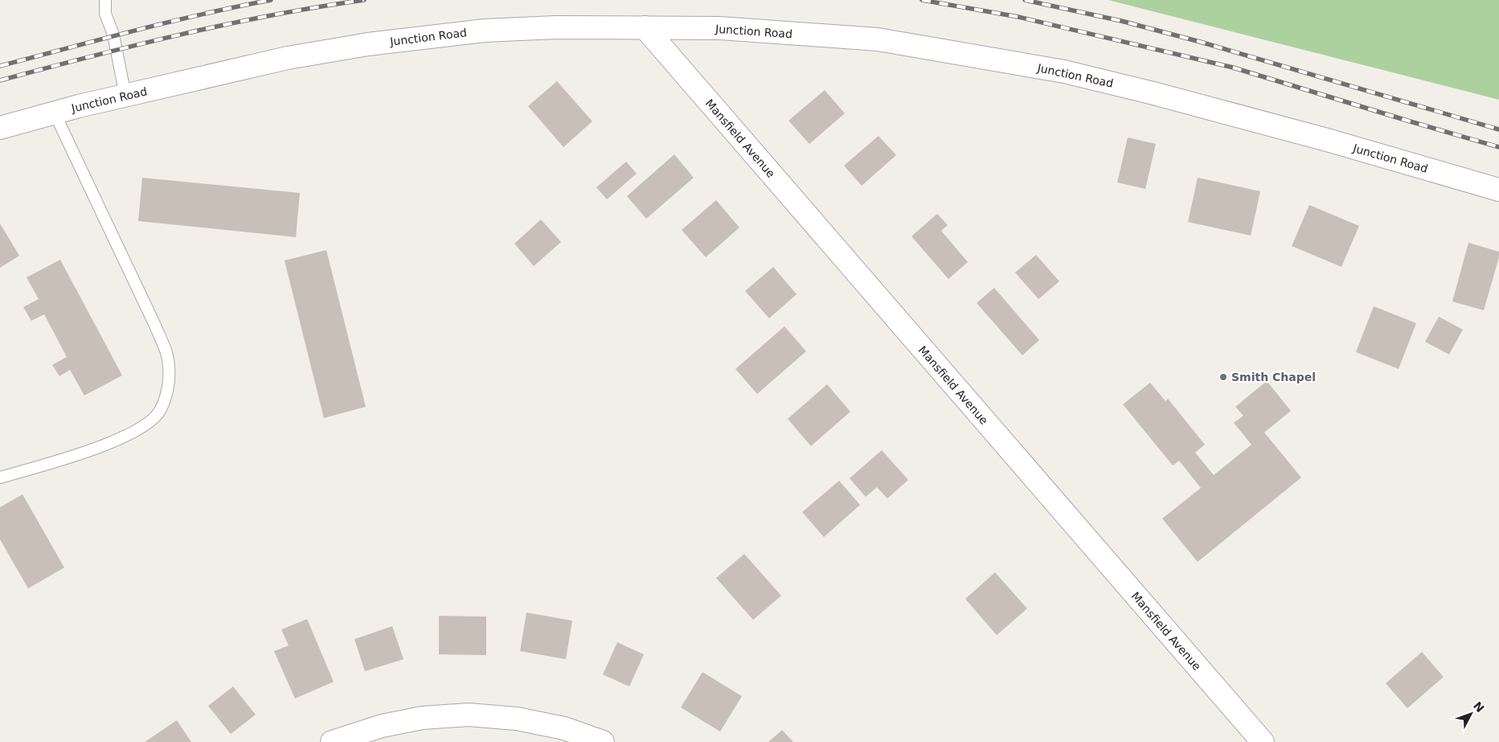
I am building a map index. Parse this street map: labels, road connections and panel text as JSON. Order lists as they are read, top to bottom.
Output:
{
  "streets": {
    "street": ["Junction Road", "Mansfield Avenue"]
  },
  "crossings": [
    ["Junction Road", "Mansfield Avenue"]
  ],
  "places": ["Smith Chapel"],
  "north": "top right"
}
